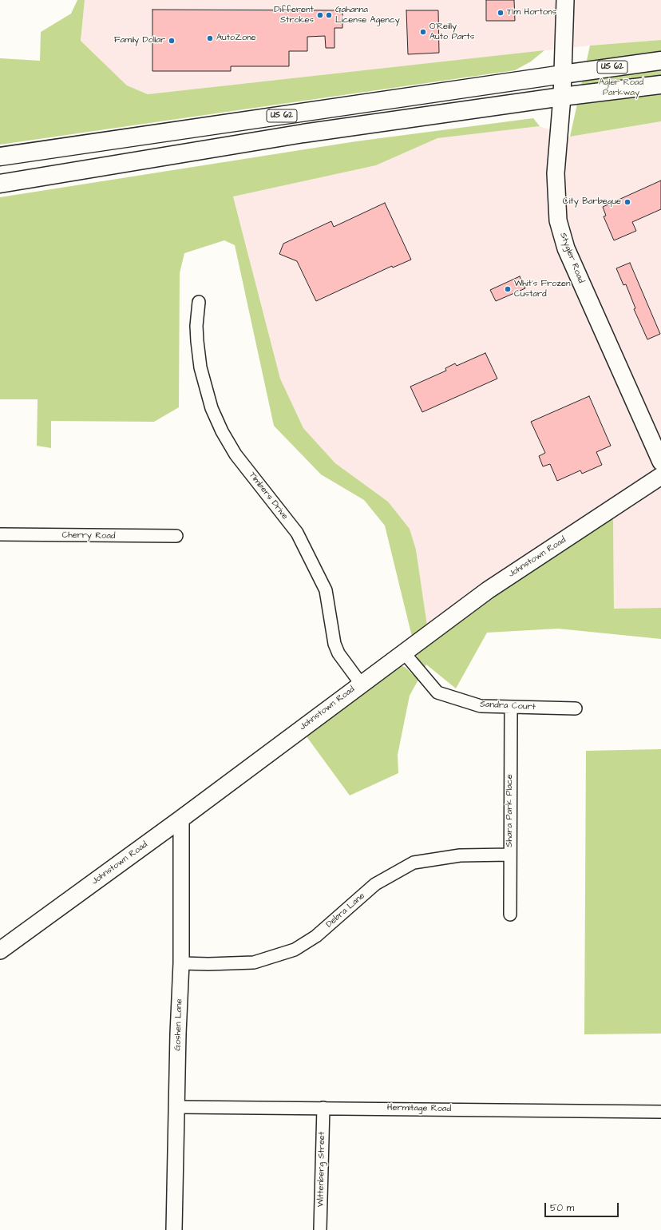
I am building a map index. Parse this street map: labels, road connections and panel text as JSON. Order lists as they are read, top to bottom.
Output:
{
  "streets": {
    "highway": ["US 62"],
    "main road": ["Stygler Road", "Johnstown Road"],
    "street": [
      "Timbers Drive",
      "Cherry Road",
      "Sandra Court",
      "Shara Park Place",
      "Debra Lane",
      "Goshen Lane",
      "Hermitage Road",
      "Wittenberg Street"
    ]
  },
  "crossings": [
    ["US 62", "Stygler Road"],
    ["Timbers Drive", "Johnstown Road"],
    ["Johnstown Road", "Sandra Court"],
    ["Johnstown Road", "Goshen Lane"],
    ["Sandra Court", "Shara Park Place"],
    ["Shara Park Place", "Debra Lane"],
    ["Debra Lane", "Goshen Lane"],
    ["Goshen Lane", "Hermitage Road"],
    ["Hermitage Road", "Wittenberg Street"]
  ],
  "parks": ["Agler Road Parkway"],
  "places": [
    "Tim Hortons",
    "Different Strokes",
    "Gahanna License Agency",
    "O'Reilly Auto Parts",
    "AutoZone",
    "Family Dollar",
    "City Barbeque",
    "Whit's Frozen Custard"
  ],
  "scale_bar": "50 m"
}
